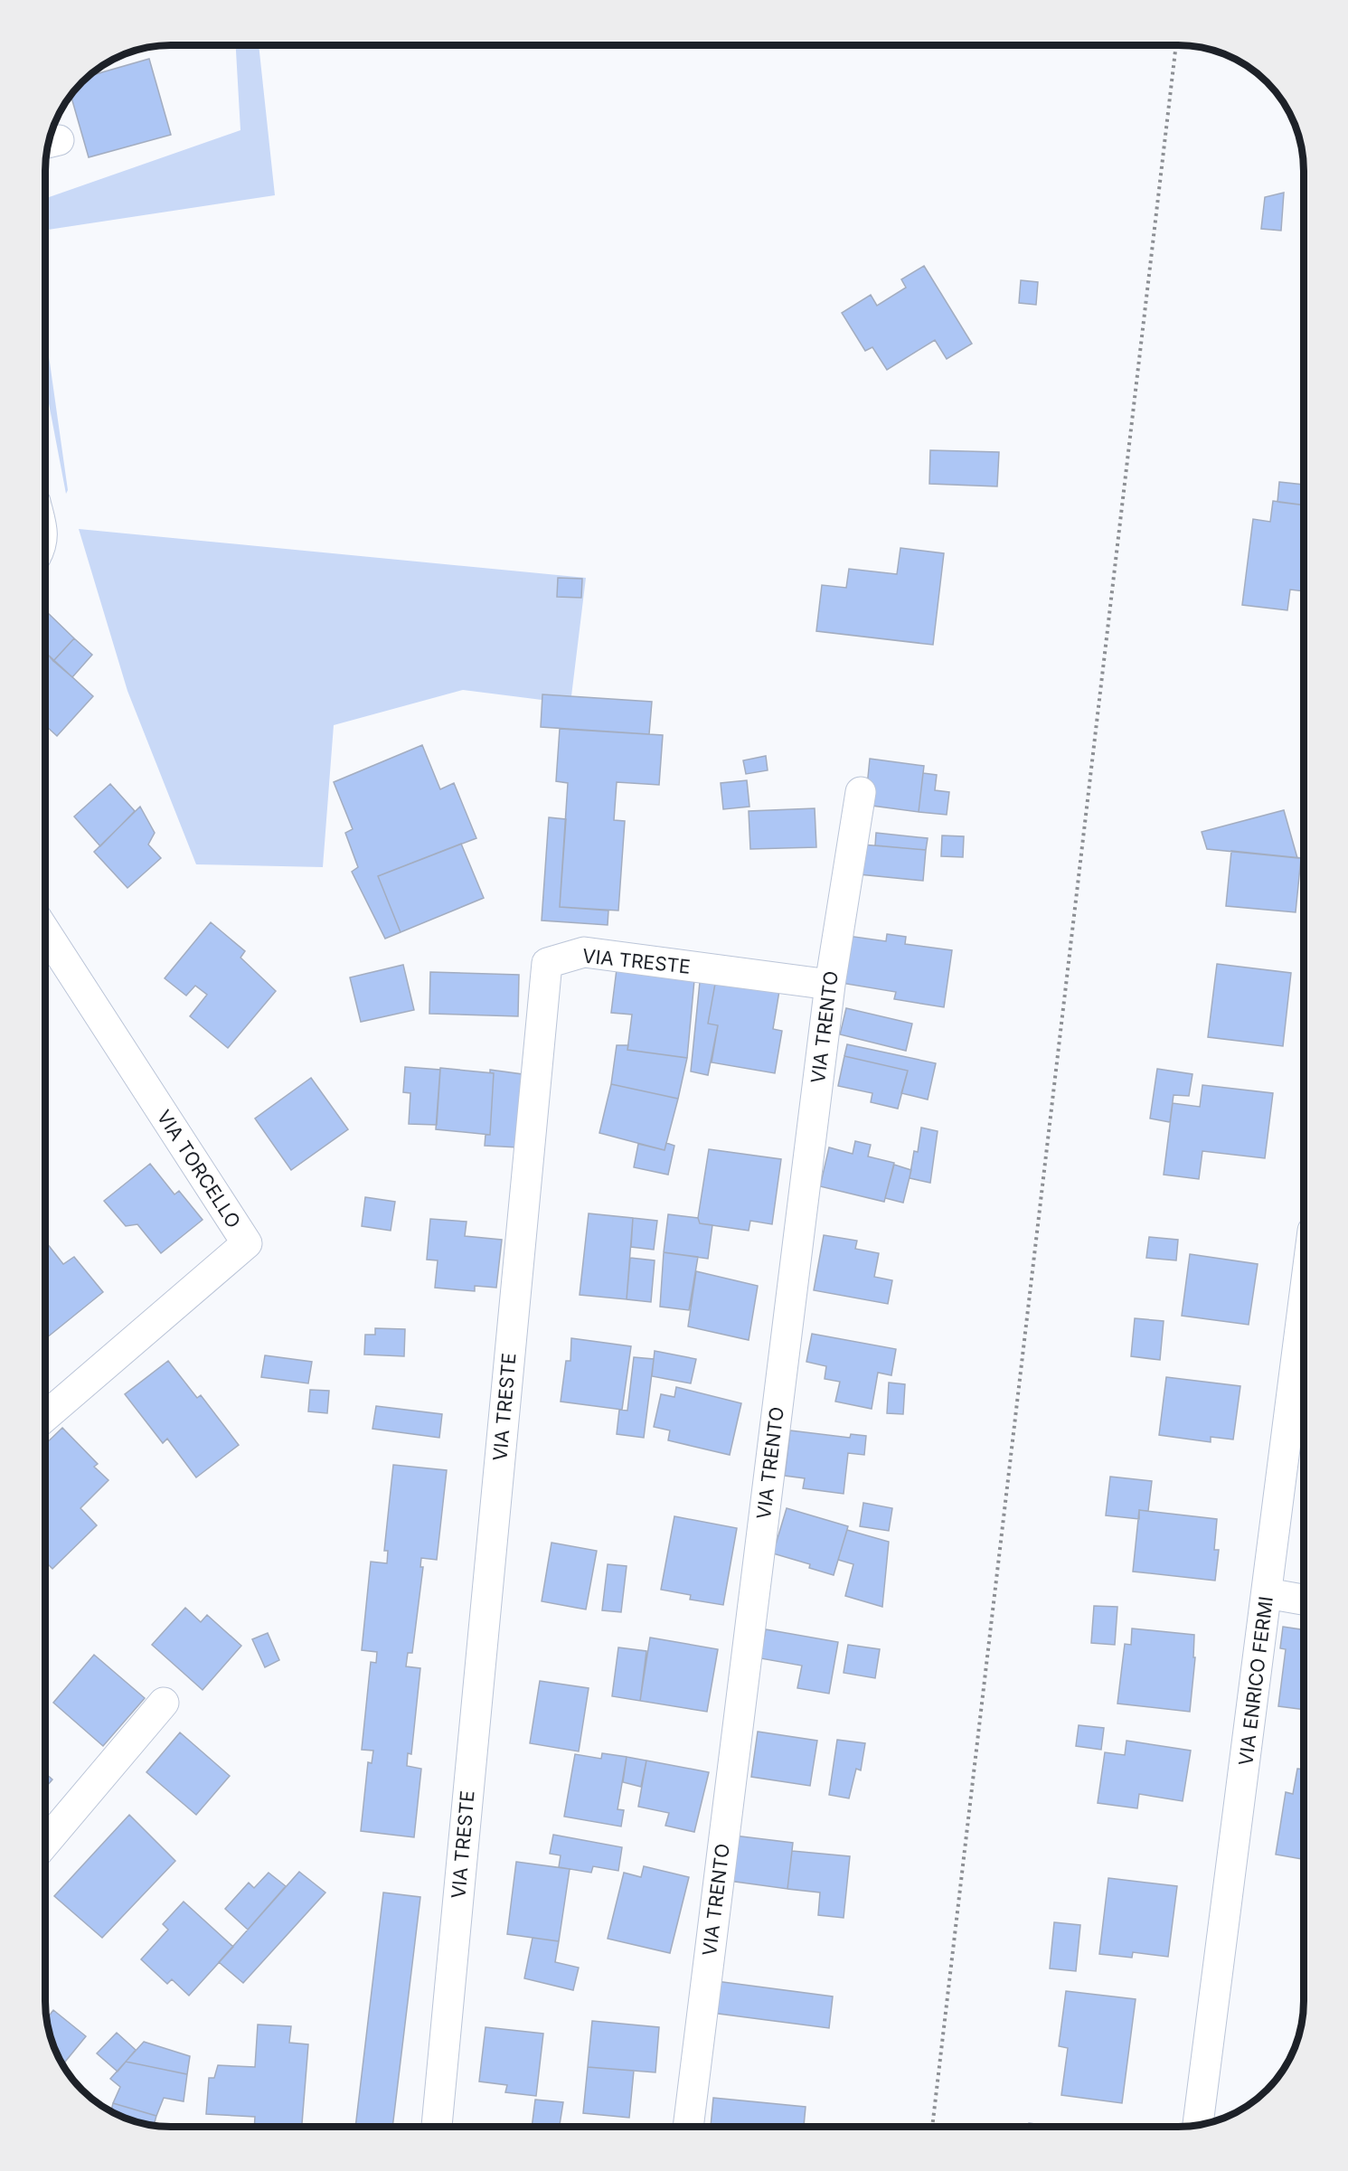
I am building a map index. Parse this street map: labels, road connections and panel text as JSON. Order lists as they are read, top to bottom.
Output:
{
  "streets": {
    "street": [
      "VIA TRESTE",
      "VIA TRENTO",
      "VIA TORCELLO",
      "VIA ENRICO FERMI"
    ]
  },
  "crossings": [
    ["VIA TRESTE", "VIA TRENTO"]
  ]
}
